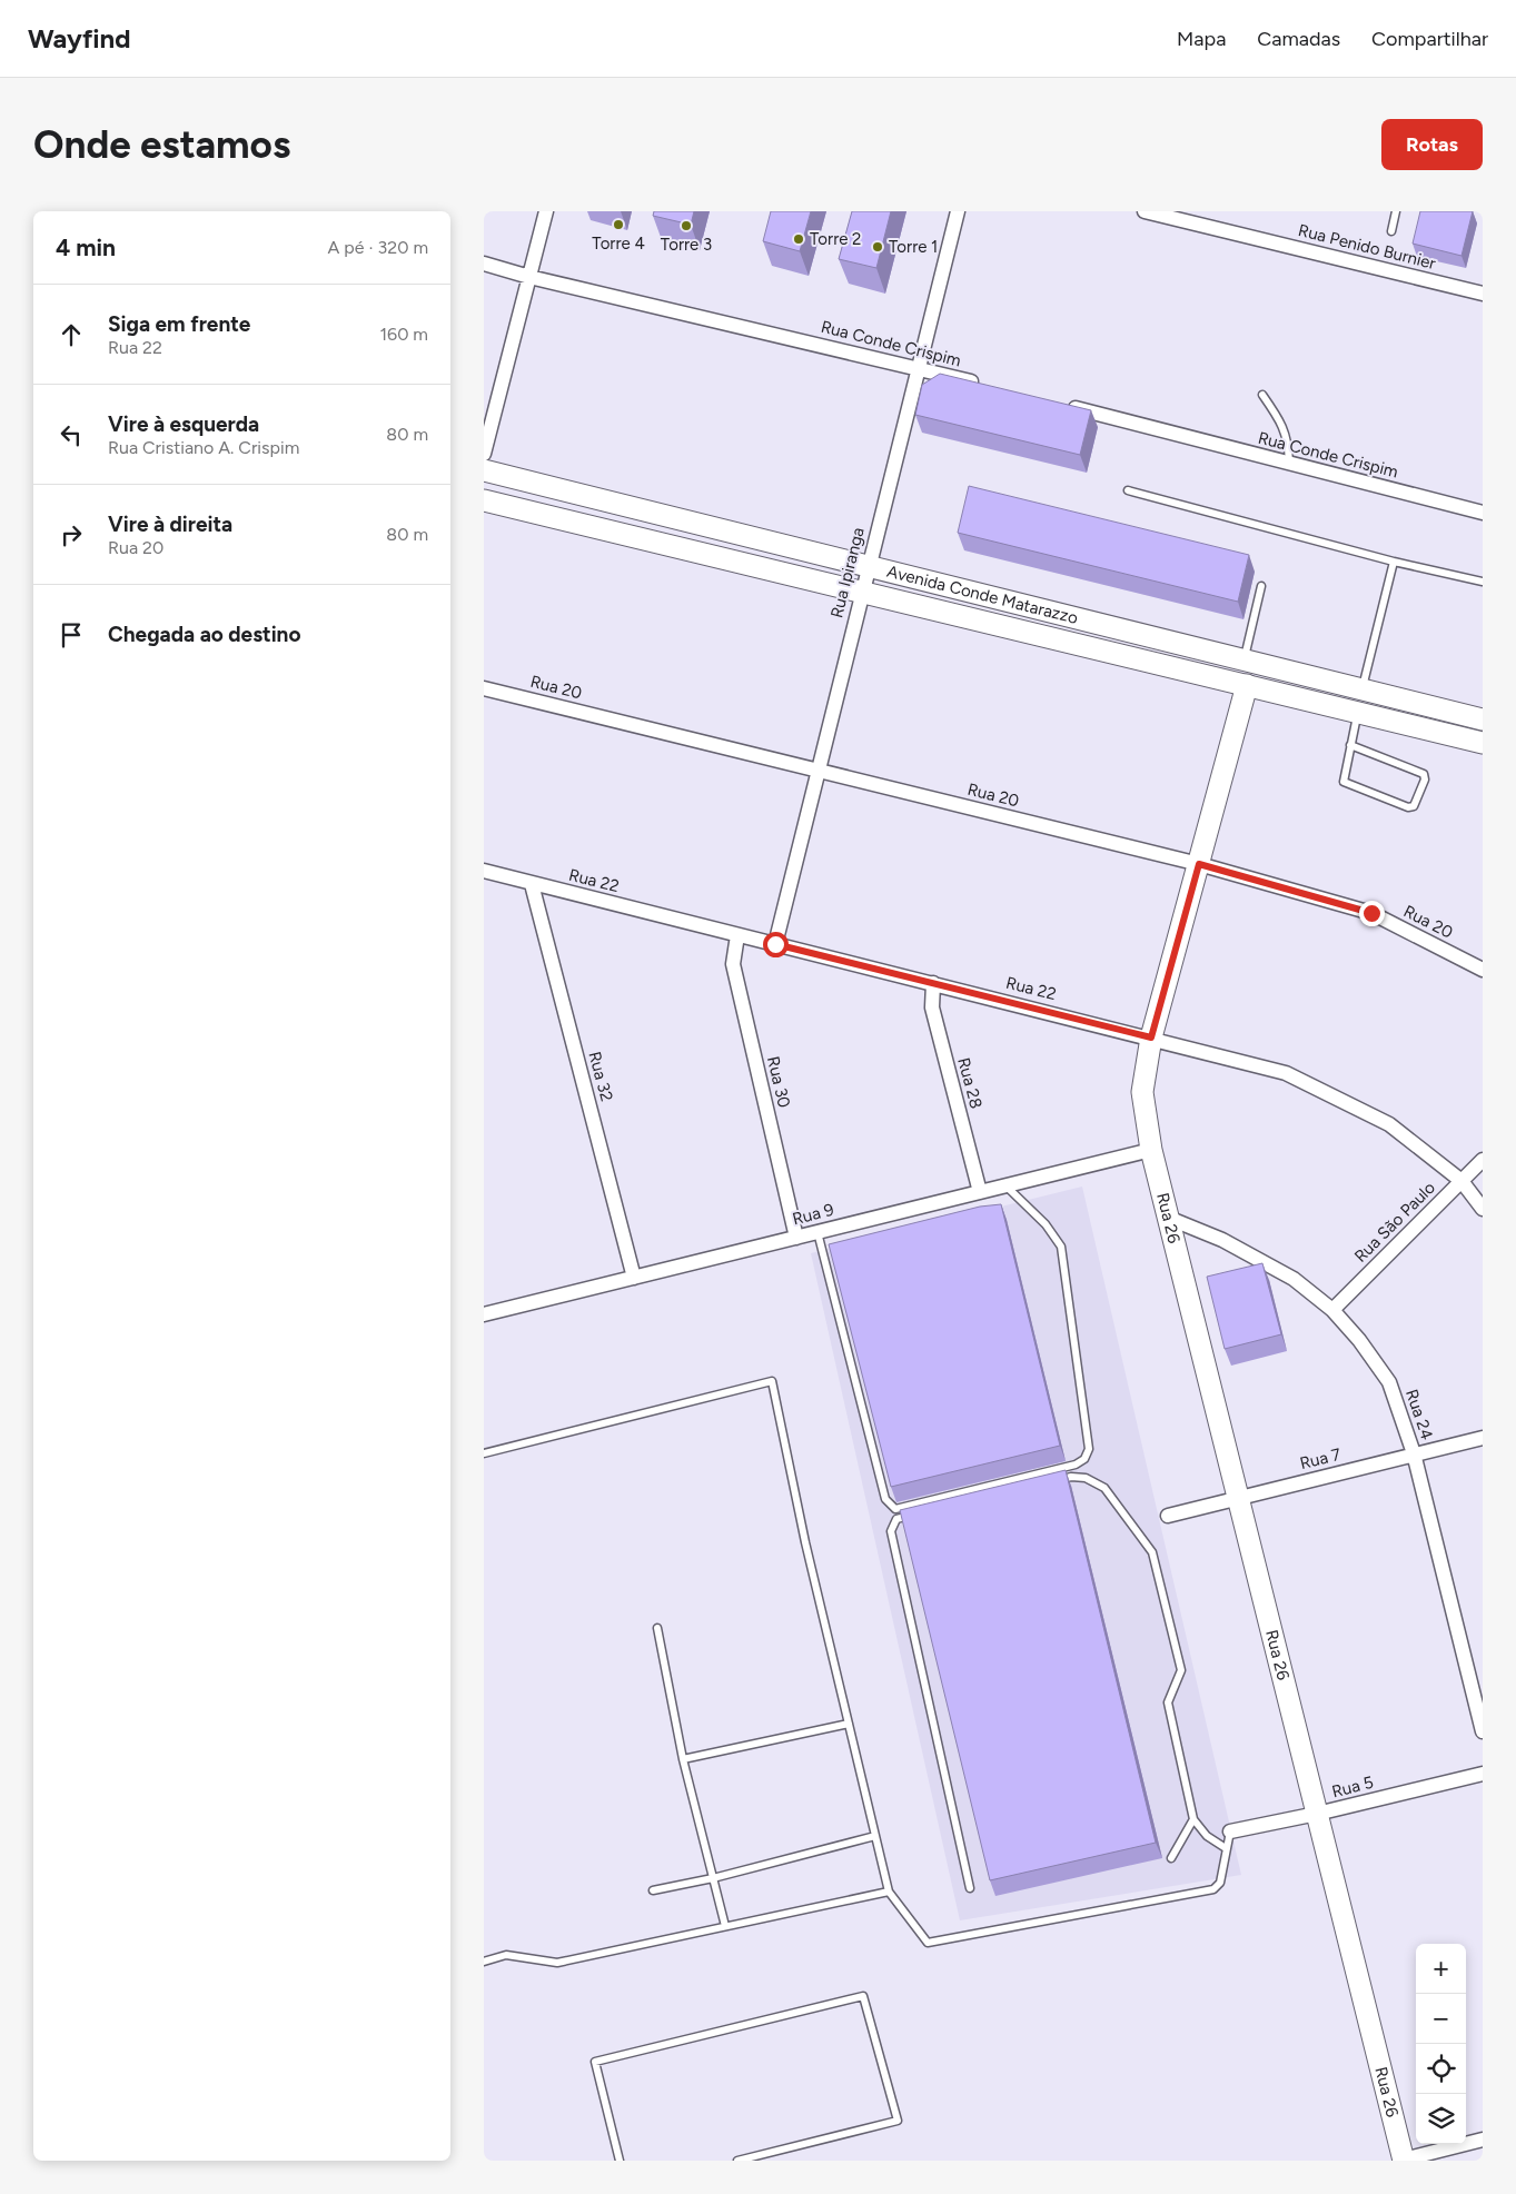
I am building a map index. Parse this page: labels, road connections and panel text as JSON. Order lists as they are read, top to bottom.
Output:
{
  "streets": {
    "street": [
      "Rua Penido Burnier",
      "Rua Conde Crispim",
      "Rua Ipiranga",
      "Avenida Conde Matarazzo",
      "Rua 20",
      "Rua 22",
      "Rua 32",
      "Rua 30",
      "Rua 28",
      "Rua 9",
      "Rua 26",
      "Rua São Paulo",
      "Rua 24",
      "Rua 7",
      "Rua 5"
    ]
  },
  "crossings": [
    ["Rua Conde Crispim", "Rua Ipiranga"],
    ["Rua Ipiranga", "Avenida Conde Matarazzo"],
    ["Rua Ipiranga", "Rua 20"],
    ["Rua Ipiranga", "Rua 22"],
    ["Avenida Conde Matarazzo", "Rua 26"],
    ["Rua 20", "Rua 26"],
    ["Rua 22", "Rua 32"],
    ["Rua 22", "Rua 30"],
    ["Rua 22", "Rua 28"],
    ["Rua 22", "Rua 26"],
    ["Rua 22", "Rua São Paulo"],
    ["Rua 32", "Rua 9"],
    ["Rua 30", "Rua 9"],
    ["Rua 28", "Rua 9"],
    ["Rua 9", "Rua 26"],
    ["Rua 26", "Rua 24"],
    ["Rua 26", "Rua 7"],
    ["Rua 26", "Rua 5"],
    ["Rua São Paulo", "Rua 24"],
    ["Rua 24", "Rua 7"]
  ],
  "places": [
    "Torre 4",
    "Torre 3",
    "Torre 2",
    "Torre 1"
  ],
  "page": {
    "header": "Wayfind",
    "nav": ["Mapa", "Camadas", "Compartilhar"],
    "buttons": "Rotas",
    "title": "Onde estamos",
    "heading": ["4 min", "A pé · 320 m"],
    "list": [
      ["Siga em frente", "Rua 22", "160 m"],
      ["Vire à esquerda", "Rua Cristiano A. Crispim", "80 m"],
      ["Vire à direita", "Rua 20", "80 m"],
      "Chegada ao destino"
    ],
    "map_buttons": ["+", "−"]
  }
}
